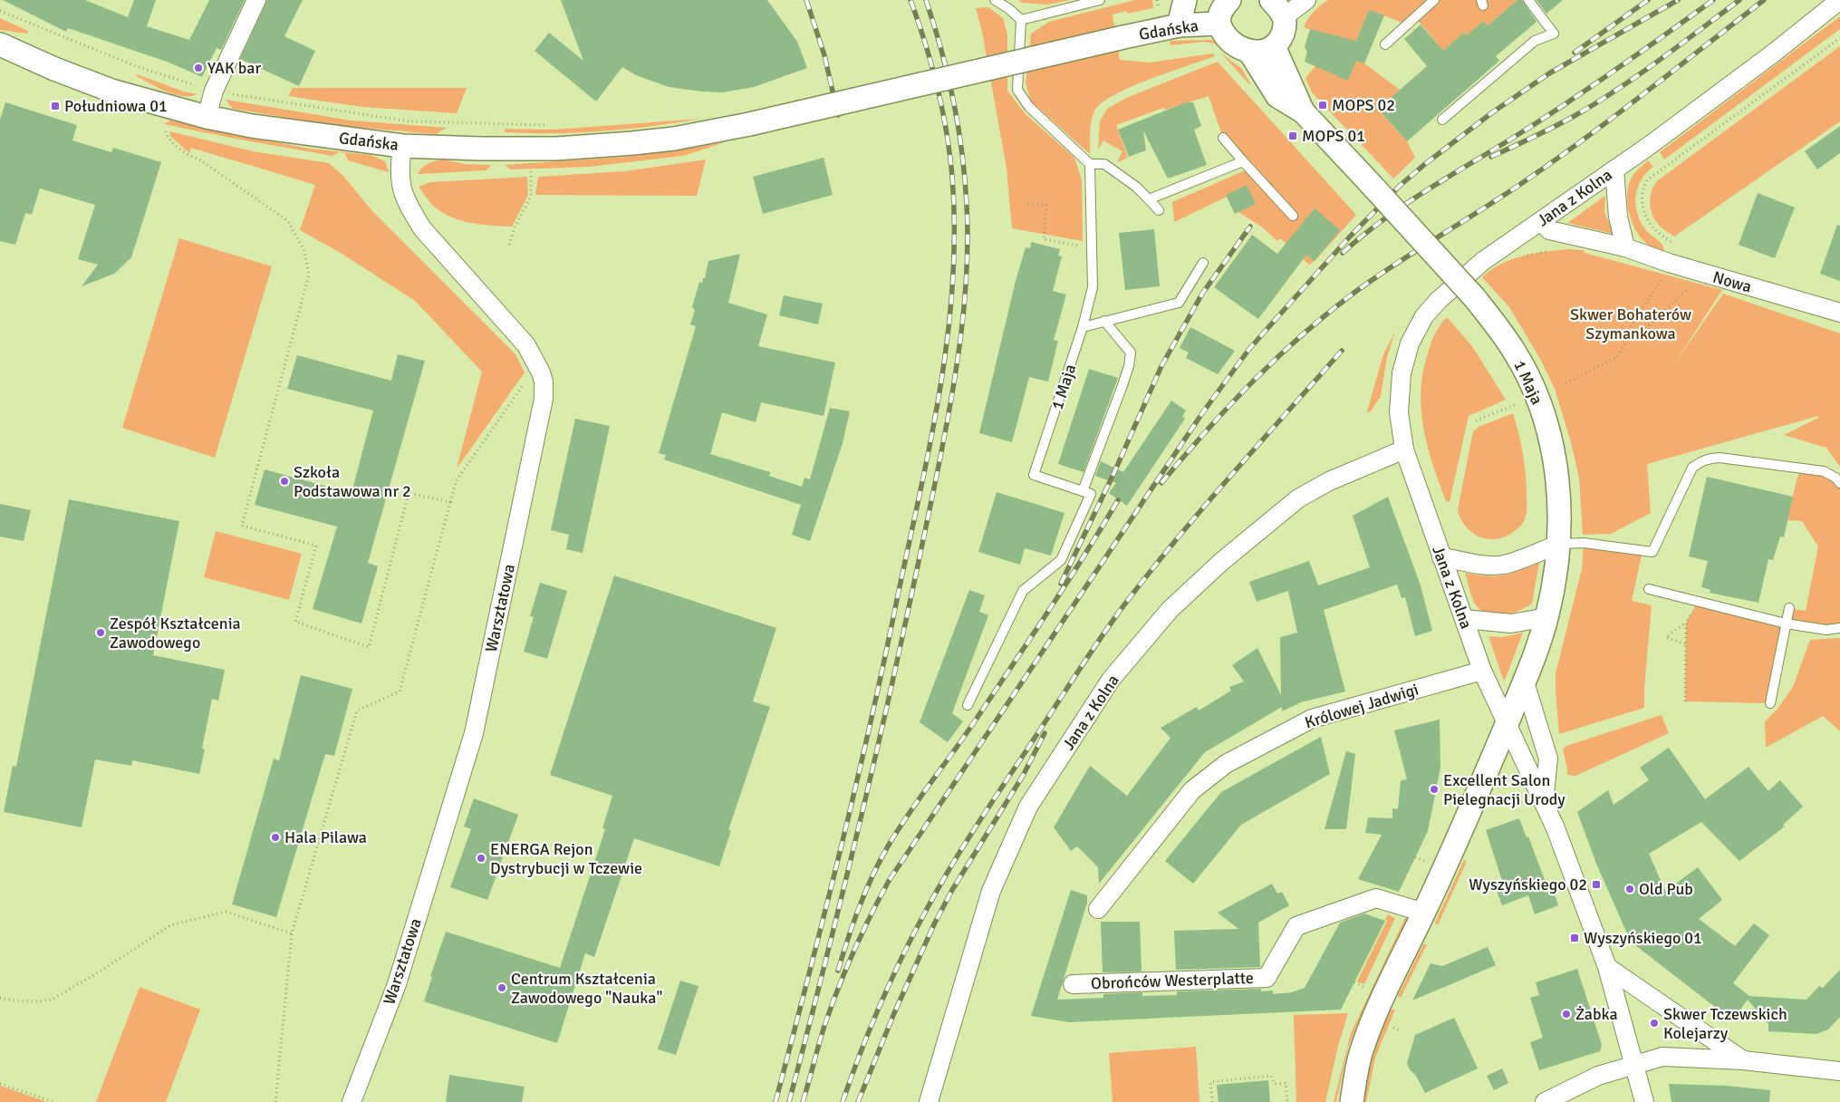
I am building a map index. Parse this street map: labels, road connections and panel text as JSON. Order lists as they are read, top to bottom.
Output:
{
  "streets": {
    "street": [
      "Gdańska",
      "Jana z Kolna",
      "Nowa",
      "1 Maja",
      "Warsztatowa",
      "Królowej Jadwigi",
      "Obrońców Westerplatte"
    ]
  },
  "crossings": [
    ["Gdańska", "Warsztatowa"],
    ["Jana z Kolna", "Nowa"],
    ["Jana z Kolna", "1 Maja"],
    ["Jana z Kolna", "Królowej Jadwigi"]
  ],
  "parks": ["Skwer Bohaterów Szymankowa"],
  "places": {
    "other": [
      "YAK bar",
      "Szkoła Podstawowa nr 2",
      "Zespół Kształcenia Zawodowego",
      "Excellent Salon Pielegnacji Urody",
      "Hala Pilawa",
      "ENERGA Rejon Dystrybucji w Tczewie",
      "Old Pub",
      "Centrum Kształcenia Zawodowego \"Nauka\"",
      "Żabka",
      "Skwer Tczewskich Kolejarzy"
    ],
    "transit": [
      "MOPS 02",
      "Południowa 01",
      "MOPS 01",
      "Wyszyńskiego 02",
      "Wyszyńskiego 01"
    ]
  }
}
